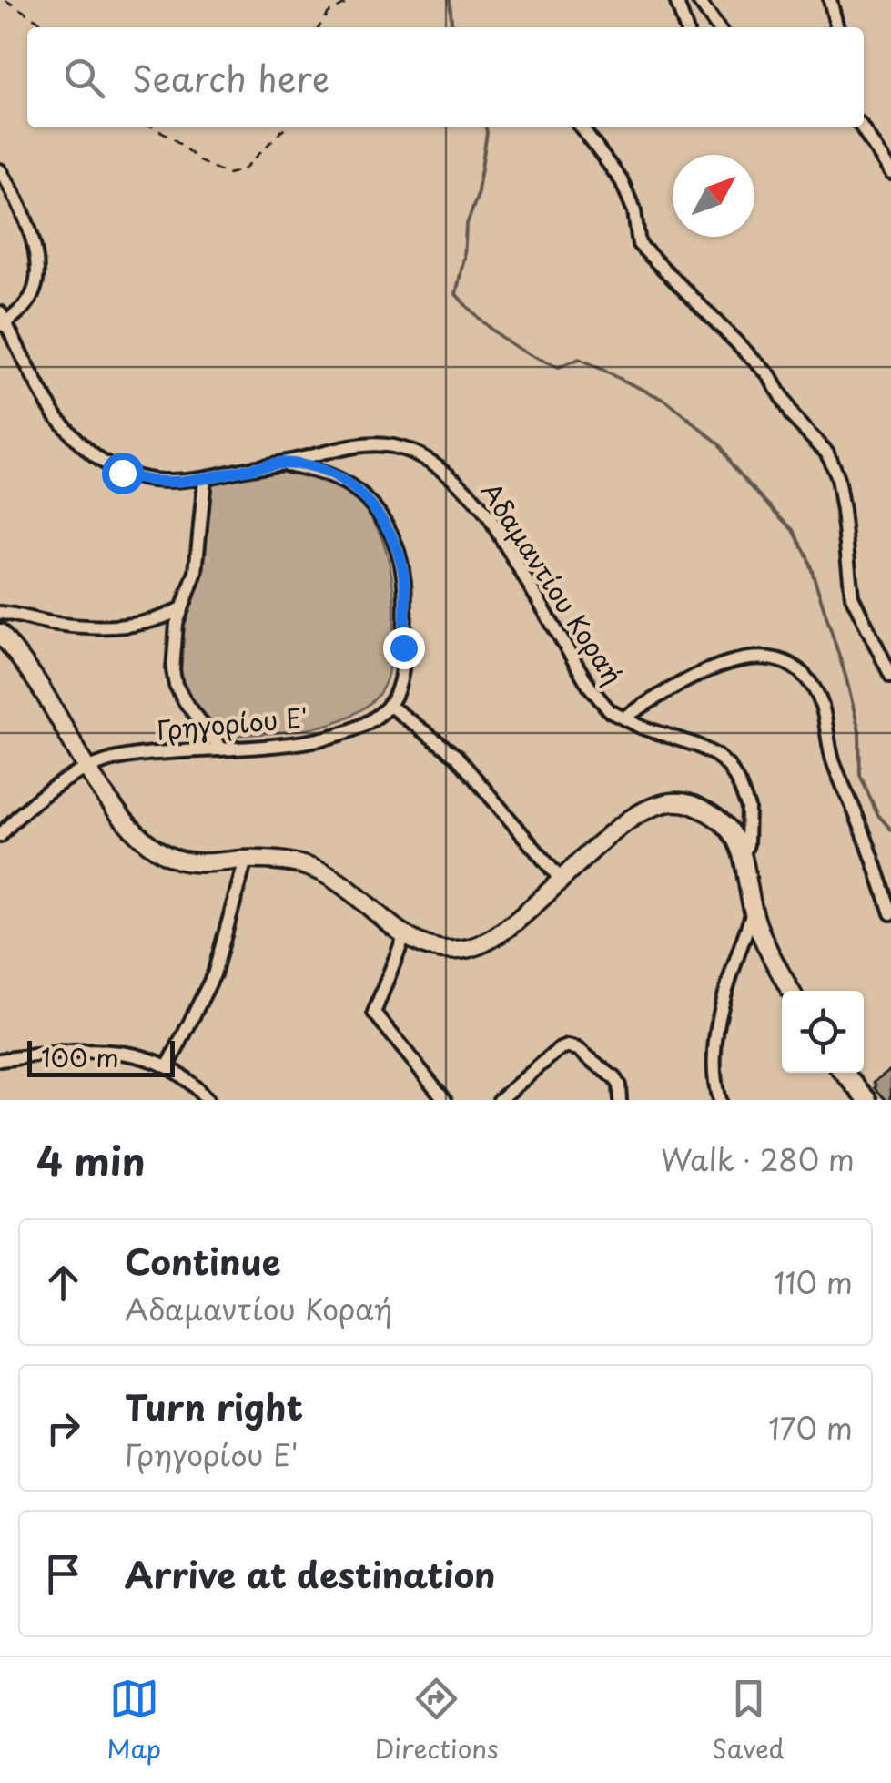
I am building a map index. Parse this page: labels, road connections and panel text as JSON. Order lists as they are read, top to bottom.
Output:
{
  "streets": {
    "street": ["Αδαμαντίου Κοραή", "Γρηγορίου Ε'"]
  },
  "crossings": [
    ["Αδαμαντίου Κοραή", "Γρηγορίου Ε'"]
  ],
  "scale_bar": "100 m",
  "north": "top right",
  "page": {
    "search": "Search here",
    "scale": "100 m",
    "heading": ["4 min", "Walk · 280 m"],
    "list": [
      ["Continue", "Αδαμαντίου Κοραή", "110 m"],
      ["Turn right", "Γρηγορίου Ε'", "170 m"],
      "Arrive at destination"
    ],
    "nav": ["Map", "Directions", "Saved"]
  }
}
